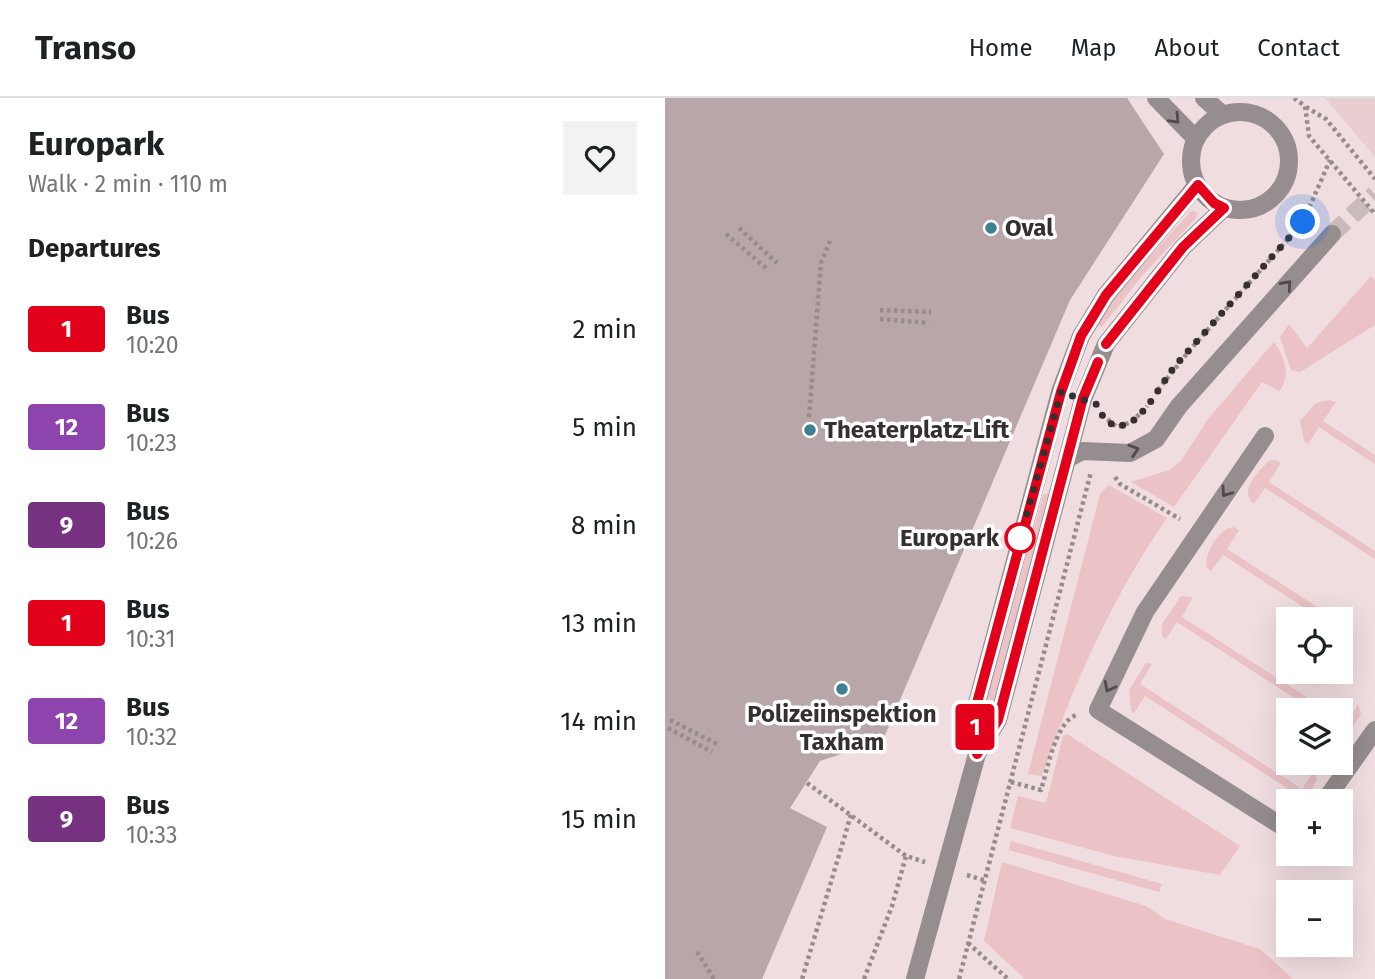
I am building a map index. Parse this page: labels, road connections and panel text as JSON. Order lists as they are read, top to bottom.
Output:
{
  "places": [
    "Oval",
    "Theaterplatz-Lift",
    "Europark",
    "Polizeiinspektion Taxham"
  ],
  "lines": ["bus line 1"],
  "page": {
    "header": "Transo",
    "nav": [
      "Home",
      "Map",
      "About",
      "Contact"
    ],
    "heading": [
      ["Europark", "Walk · 2 min · 110 m"],
      "Departures"
    ],
    "on_map": "1",
    "list": [
      {
        "mark": "1",
        "name": "Bus",
        "note": "10:20",
        "value": "2 min"
      },
      {
        "mark": "12",
        "name": "Bus",
        "note": "10:23",
        "value": "5 min"
      },
      {
        "mark": "9",
        "name": "Bus",
        "note": "10:26",
        "value": "8 min"
      },
      {
        "mark": "1",
        "name": "Bus",
        "note": "10:31",
        "value": "13 min"
      },
      {
        "mark": "12",
        "name": "Bus",
        "note": "10:32",
        "value": "14 min"
      },
      {
        "mark": "9",
        "name": "Bus",
        "note": "10:33",
        "value": "15 min"
      }
    ],
    "map_buttons": ["+", "−"]
  }
}
